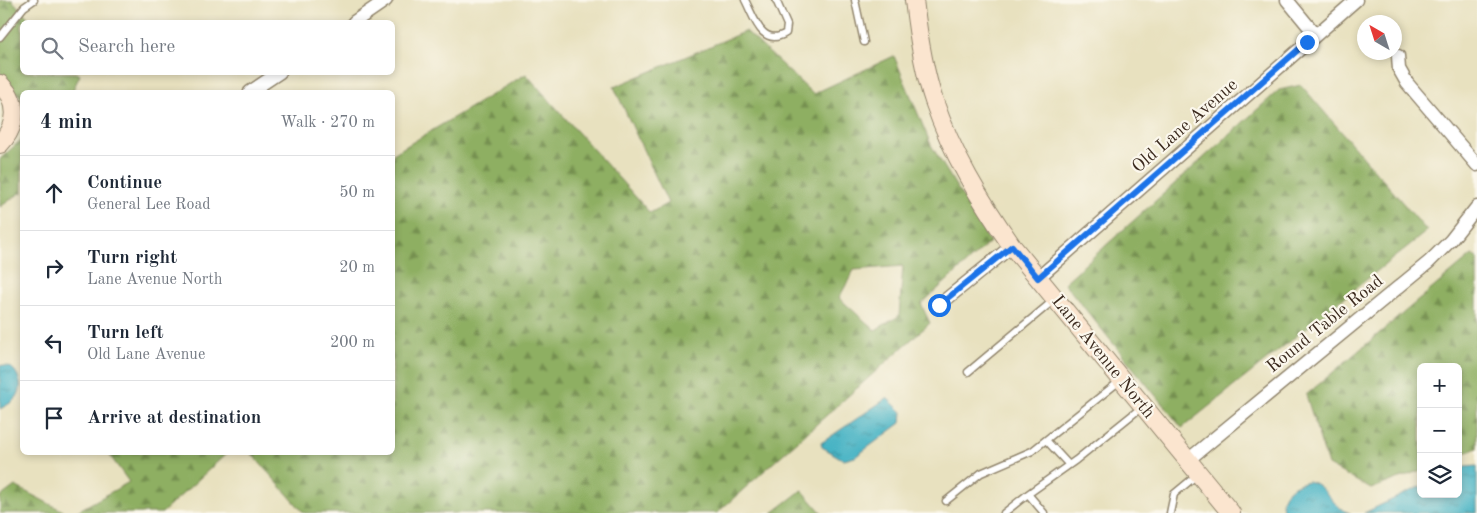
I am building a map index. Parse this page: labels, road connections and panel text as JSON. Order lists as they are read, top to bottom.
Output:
{
  "streets": {
    "main road": ["Lane Avenue North"],
    "street": ["Old Lane Avenue", "Round Table Road"]
  },
  "crossings": [
    ["Old Lane Avenue", "Lane Avenue North"],
    ["Round Table Road", "Lane Avenue North"]
  ],
  "north": "top left",
  "page": {
    "search": "Search here",
    "heading": ["4 min", "Walk · 270 m"],
    "list": [
      ["Continue", "General Lee Road", "50 m"],
      ["Turn right", "Lane Avenue North", "20 m"],
      ["Turn left", "Old Lane Avenue", "200 m"],
      "Arrive at destination"
    ],
    "map_buttons": ["+", "−"]
  }
}
